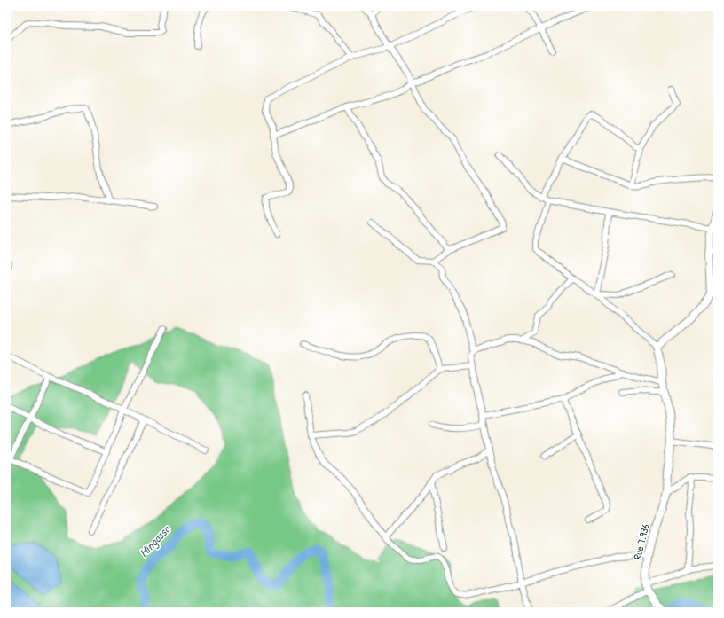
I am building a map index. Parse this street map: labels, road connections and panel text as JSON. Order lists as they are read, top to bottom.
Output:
{
  "streets": {
    "street": ["Rue 7.936"]
  },
  "water": ["Mingosso"]
}
